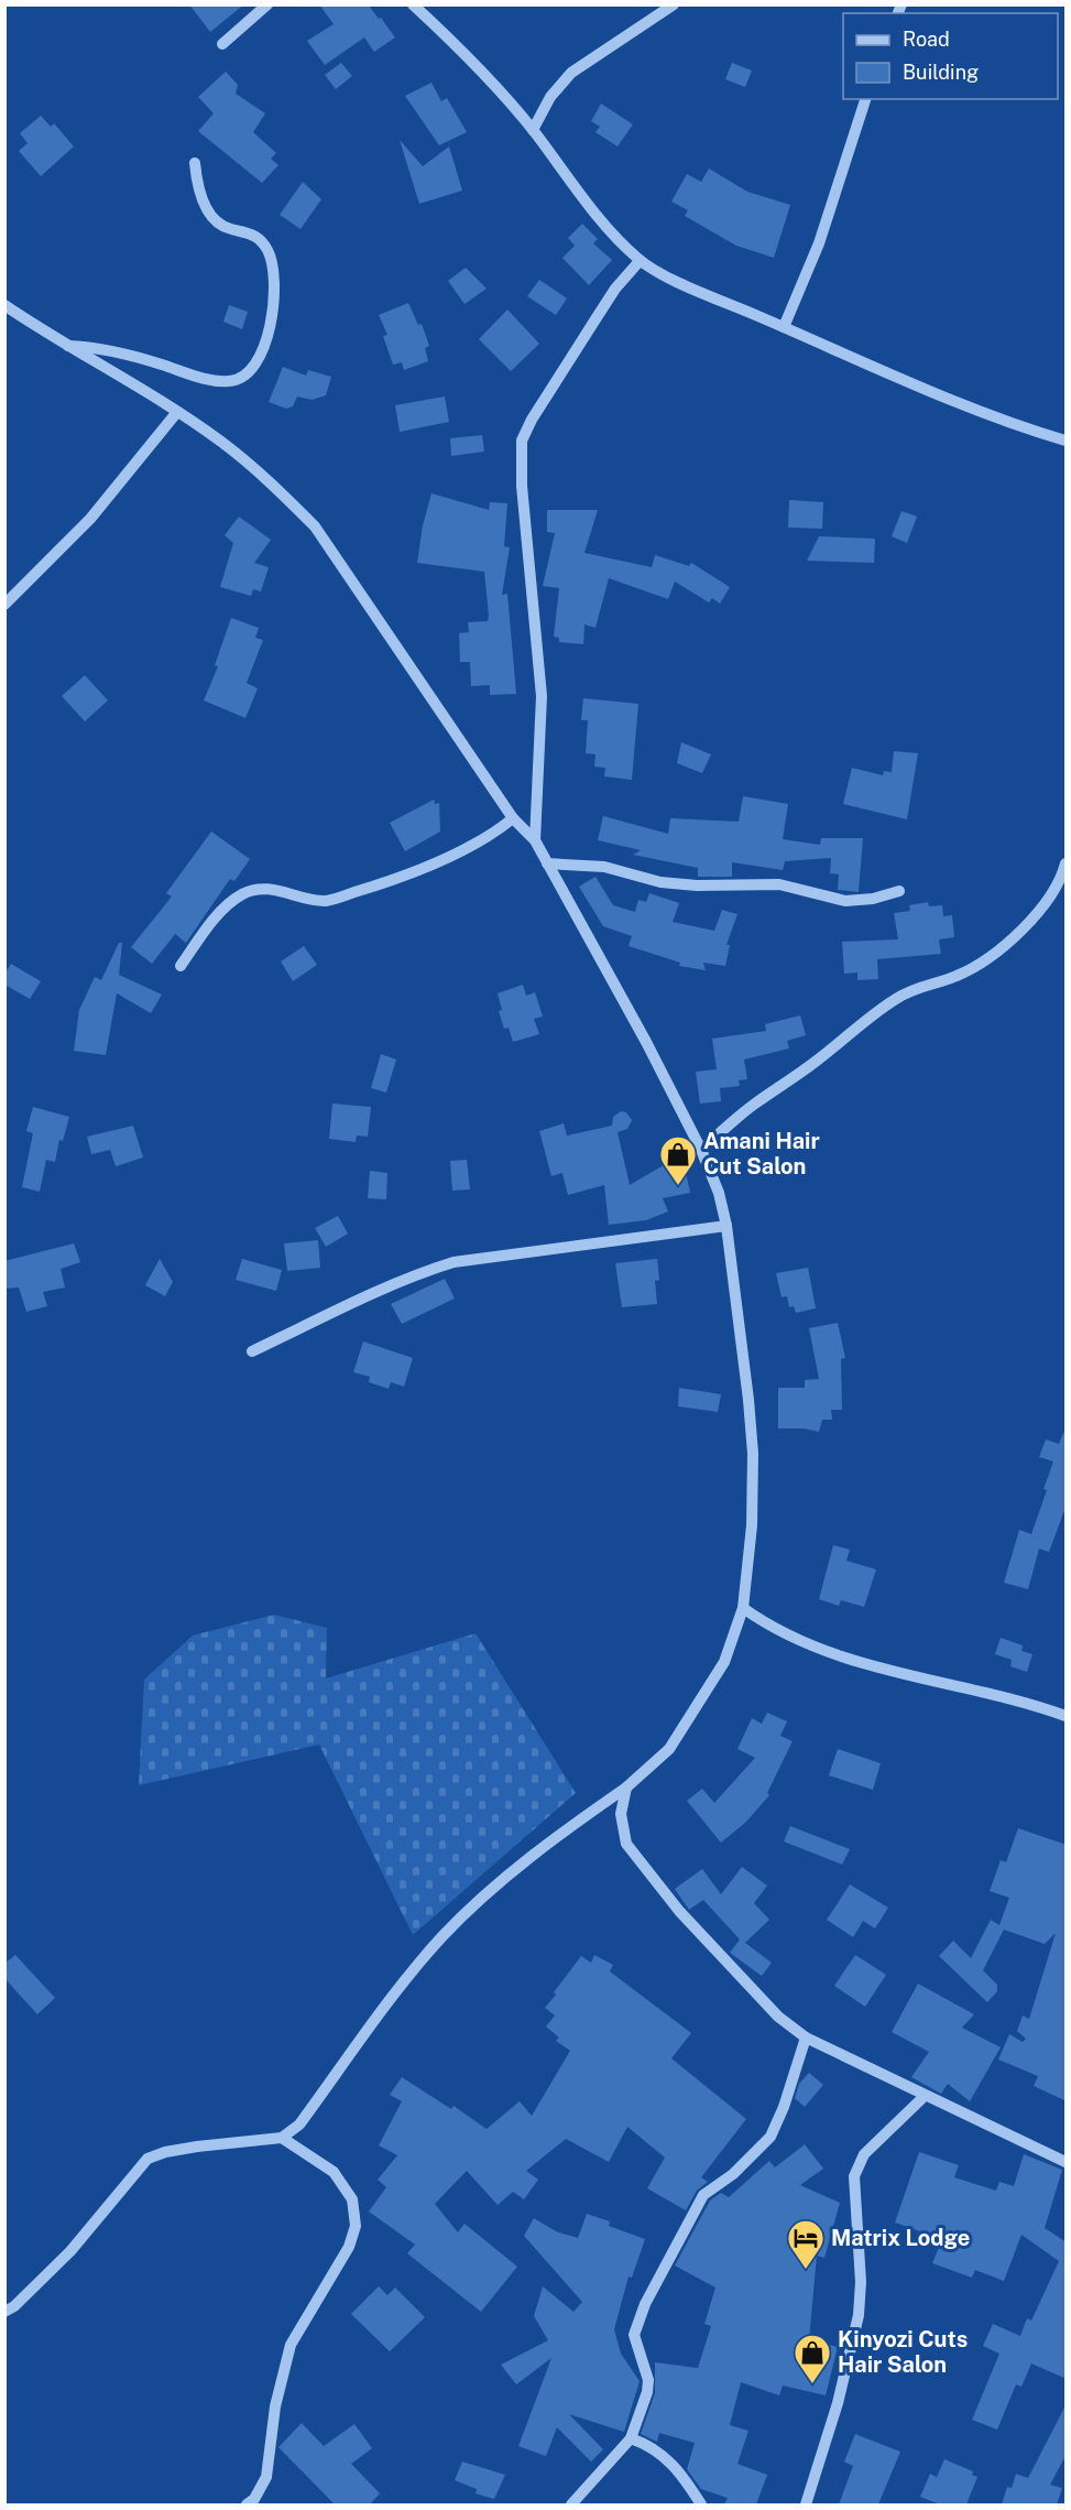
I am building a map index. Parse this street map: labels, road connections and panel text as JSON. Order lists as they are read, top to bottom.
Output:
{
  "places": {
    "shop": ["Amani Hair Cut Salon", "Kinyozi Cuts Hair Salon"],
    "hotel": ["Matrix Lodge"]
  },
  "legend": ["Road", "Building"]
}
